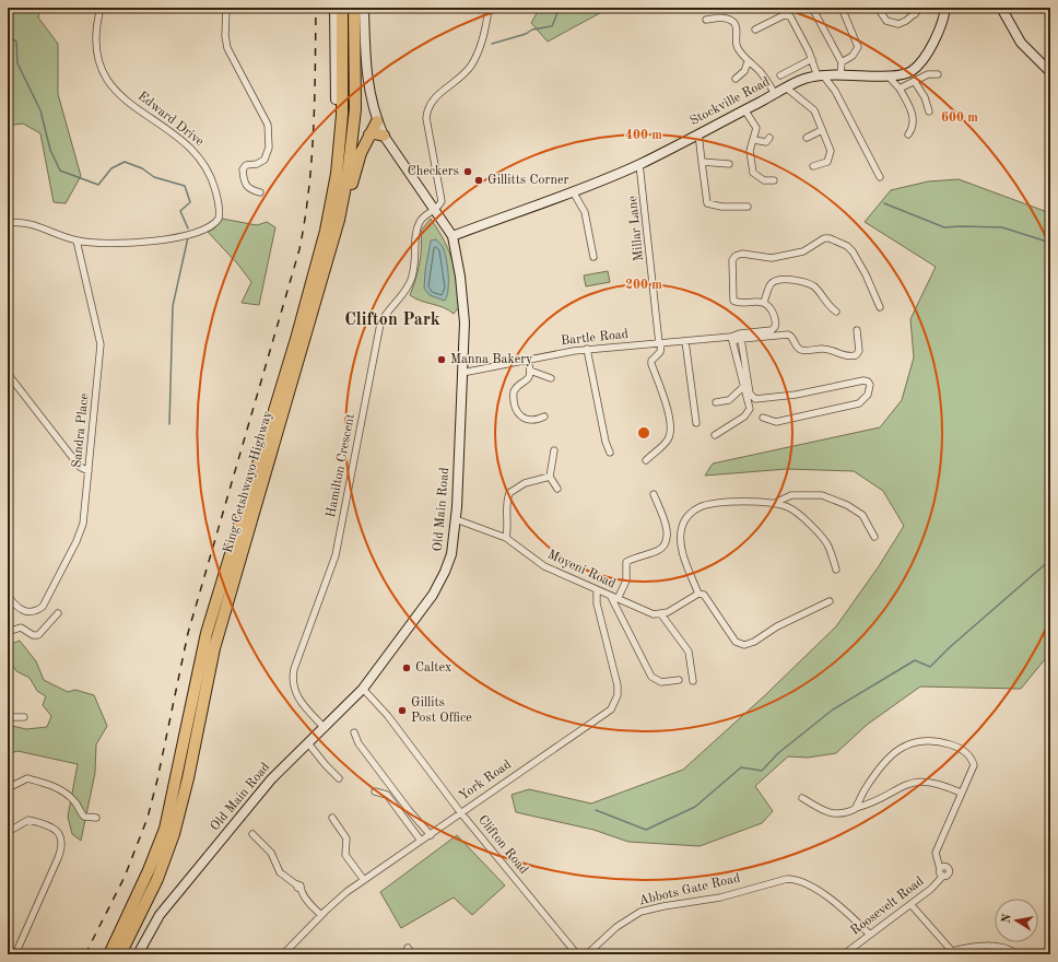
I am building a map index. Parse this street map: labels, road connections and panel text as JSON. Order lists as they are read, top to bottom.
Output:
{
  "streets": {
    "highway": ["King Cetshwayo Highway"],
    "street": [
      "Stockville Road",
      "Edward Drive",
      "Millar Lane",
      "Bartle Road",
      "Sandra Place",
      "Hamilton Crescent",
      "Old Main Road",
      "Moyeni Road",
      "York Road",
      "Clifton Road",
      "Abbots Gate Road",
      "Roosevelt Road"
    ]
  },
  "crossings": [
    ["Stockville Road", "Millar Lane"],
    ["Stockville Road", "Old Main Road"],
    ["Edward Drive", "Sandra Place"],
    ["Millar Lane", "Bartle Road"],
    ["Bartle Road", "Old Main Road"],
    ["Hamilton Crescent", "Old Main Road"],
    ["Old Main Road", "Moyeni Road"],
    ["Old Main Road", "Clifton Road"],
    ["Moyeni Road", "York Road"],
    ["York Road", "Clifton Road"],
    ["Abbots Gate Road", "Roosevelt Road"]
  ],
  "districts": ["Clifton Park"],
  "places": [
    "Checkers",
    "Gillitts Corner",
    "Manna Bakery",
    "Caltex",
    "Gillits Post Office"
  ],
  "north": "left",
  "rings": ["600 m", "400 m", "200 m"]
}
